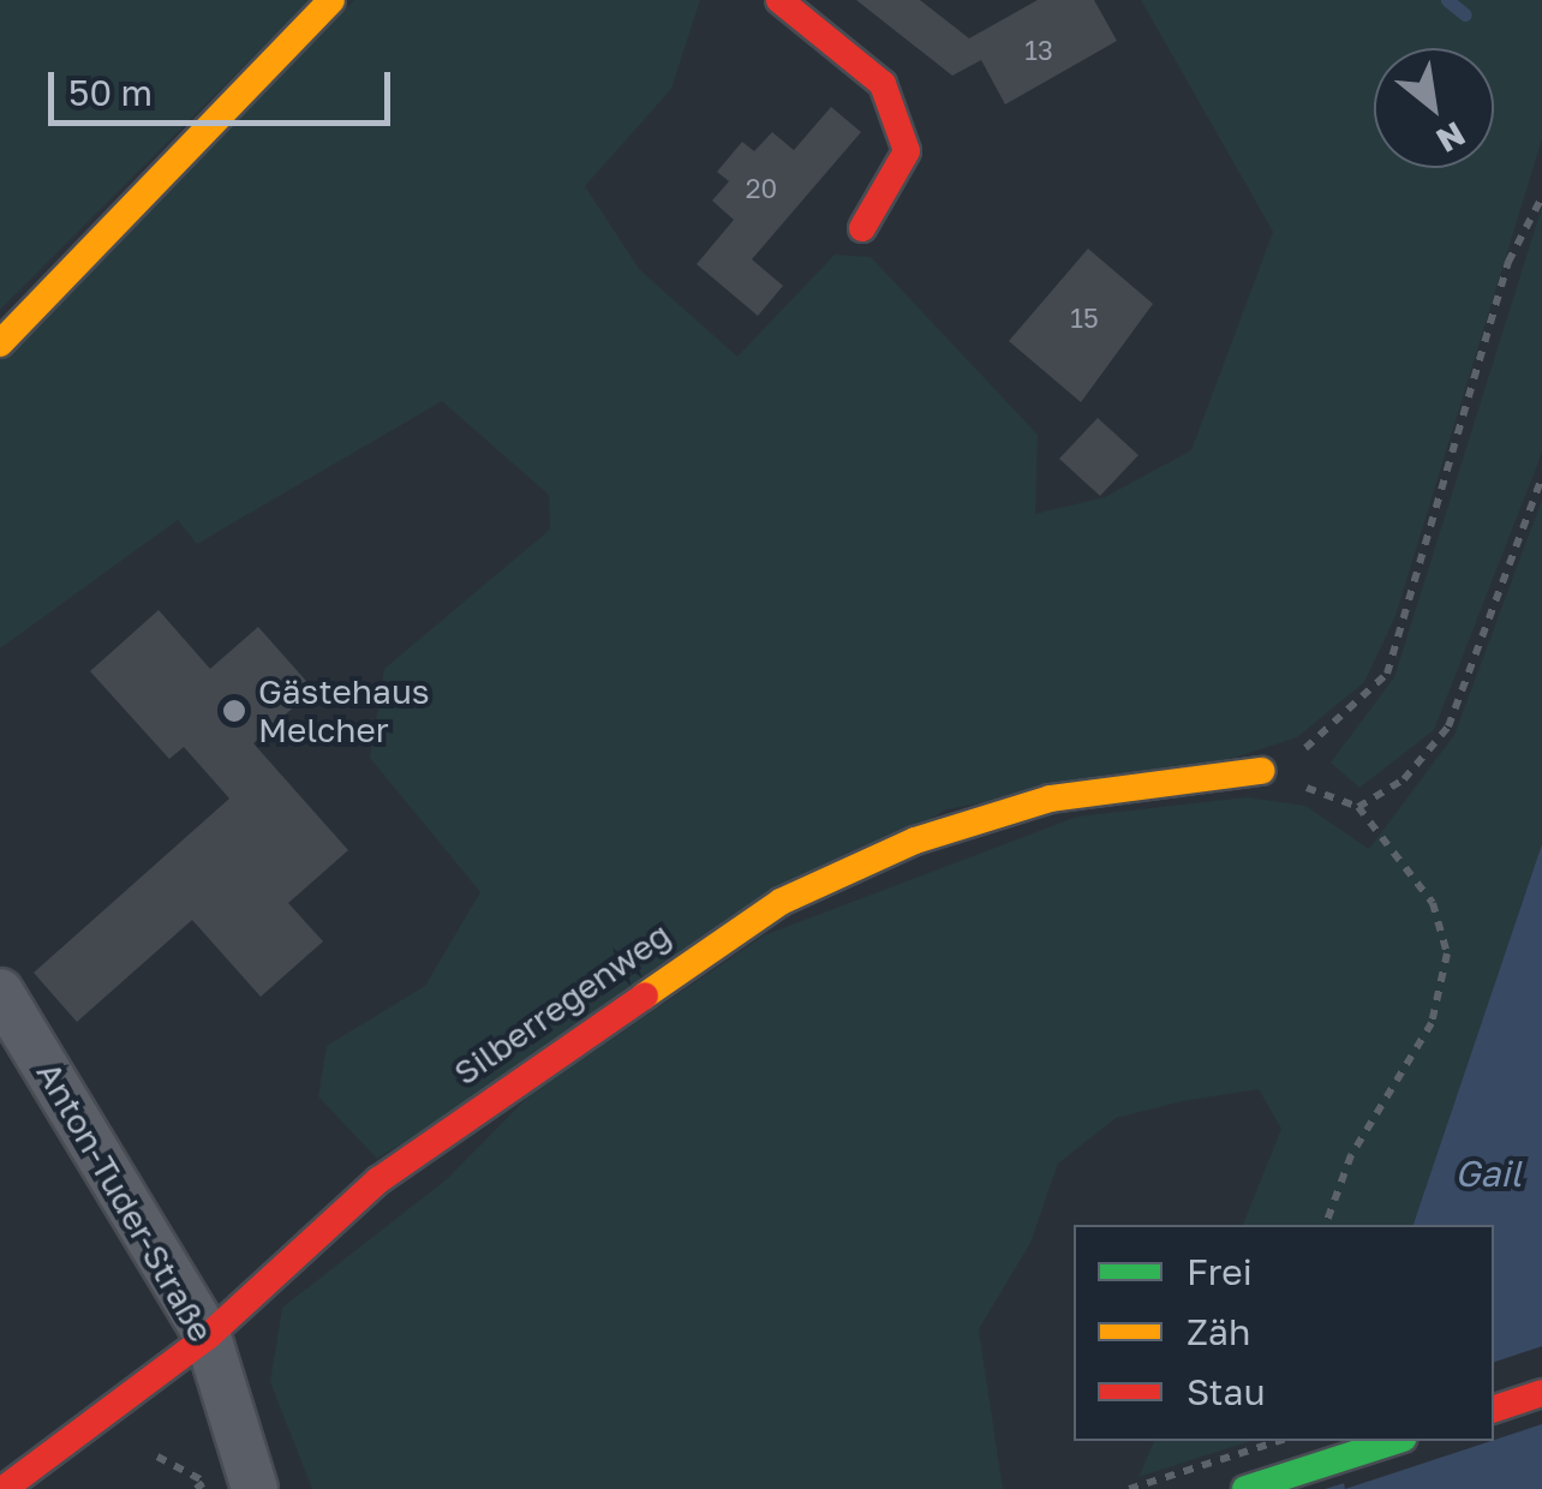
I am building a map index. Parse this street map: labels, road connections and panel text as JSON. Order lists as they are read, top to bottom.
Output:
{
  "streets": {
    "street": ["Silberregenweg", "Anton-Tuder-Straße"]
  },
  "crossings": [
    ["Silberregenweg", "Anton-Tuder-Straße"]
  ],
  "water": ["Gail"],
  "places": ["Gästehaus Melcher"],
  "house_numbers": ["13", "20", "15"],
  "legend": ["Frei", "Zäh", "Stau"],
  "scale_bar": "50 m",
  "north": "bottom right"
}
